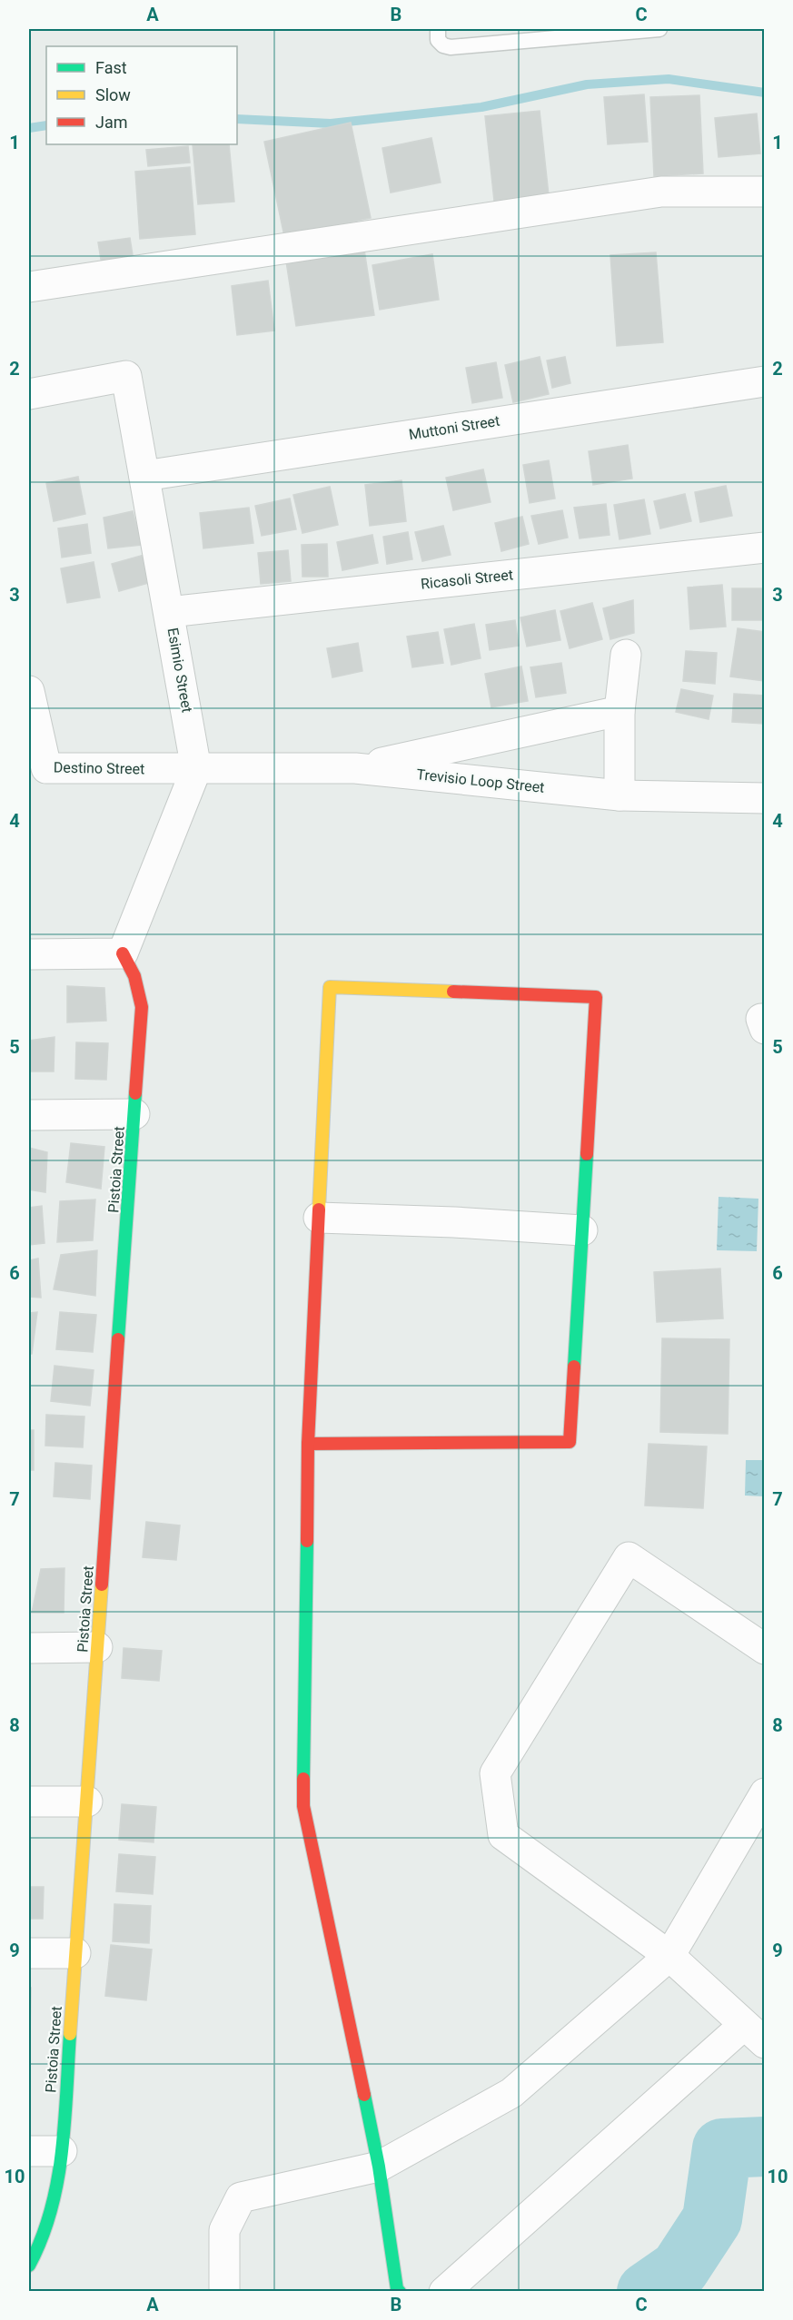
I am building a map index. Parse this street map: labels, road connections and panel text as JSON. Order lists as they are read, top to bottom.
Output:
{
  "streets": {
    "street": [
      "Muttoni Street",
      "Ricasoli Street",
      "Esimio Street",
      "Destino Street",
      "Trevisio Loop Street",
      "Pistoia Street"
    ]
  },
  "crossings": [
    ["Muttoni Street", "Esimio Street"],
    ["Ricasoli Street", "Esimio Street"],
    ["Esimio Street", "Destino Street"],
    ["Esimio Street", "Trevisio Loop Street"],
    ["Destino Street", "Trevisio Loop Street"]
  ],
  "legend": ["Fast", "Slow", "Jam"],
  "grid": {
    "columns": ["A", "B", "C"],
    "rows": [
      "1",
      "2",
      "3",
      "4",
      "5",
      "6",
      "7",
      "8",
      "9",
      "10"
    ]
  }
}
